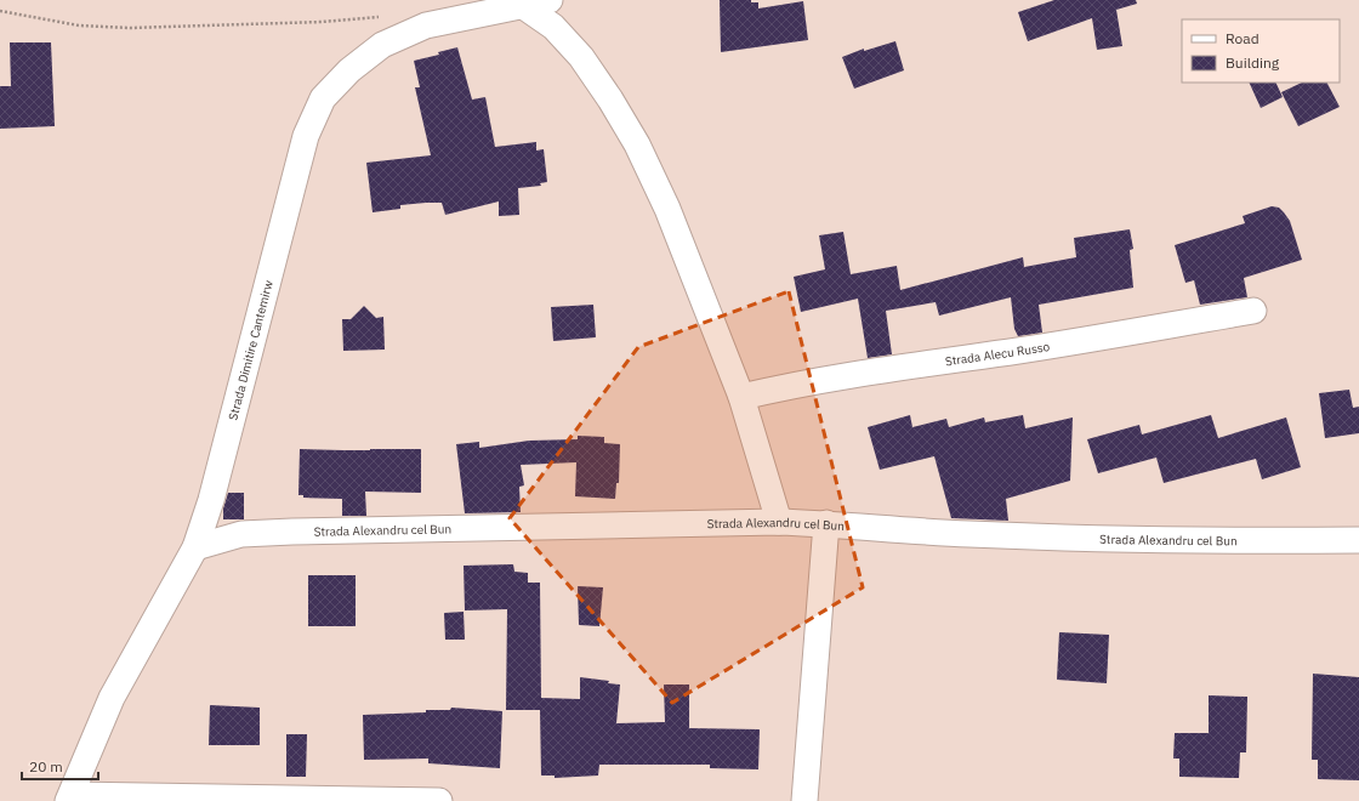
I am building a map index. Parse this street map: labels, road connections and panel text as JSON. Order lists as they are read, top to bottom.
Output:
{
  "streets": {
    "street": ["Strada Dimitire Cantemirw", "Strada Alecu Russo", "Strada Alexandru cel Bun"]
  },
  "crossings": [
    ["Strada Dimitire Cantemirw", "Strada Alexandru cel Bun"]
  ],
  "legend": ["Road", "Building"],
  "scale_bar": "20 m"
}
